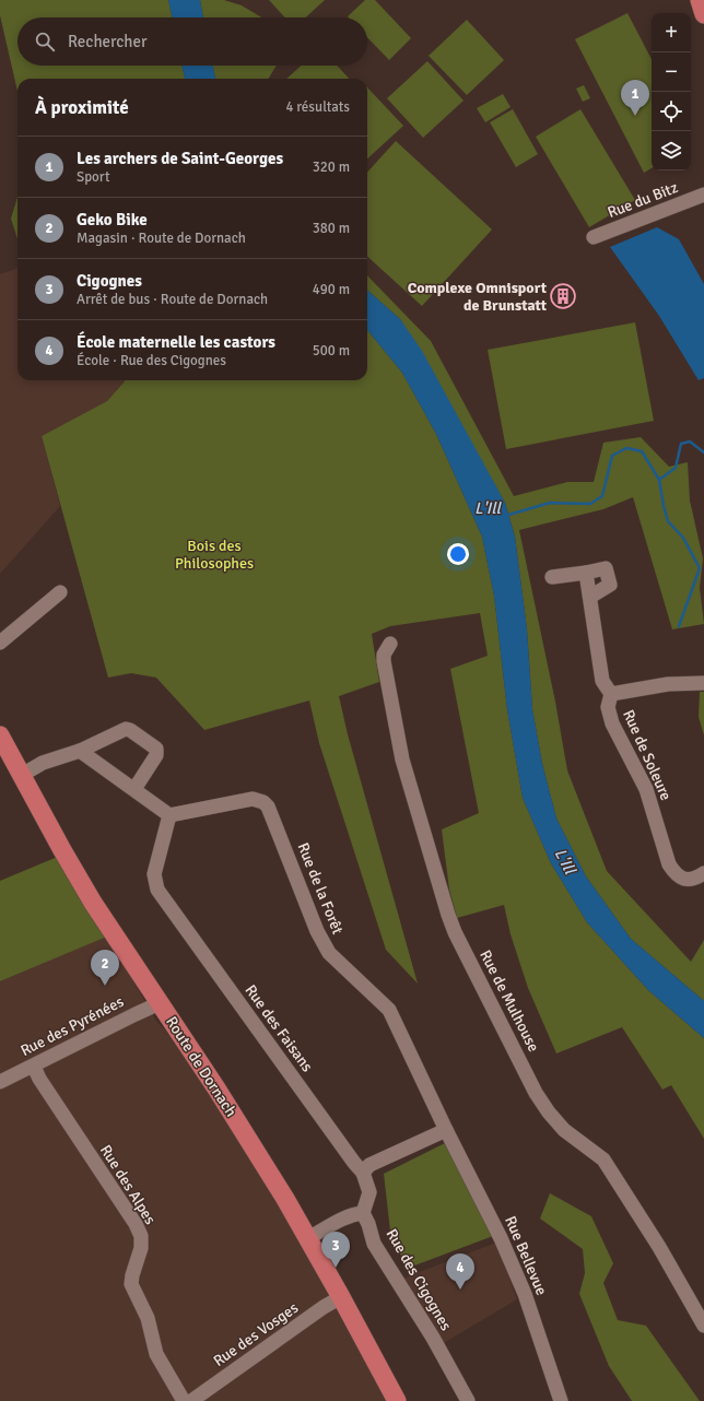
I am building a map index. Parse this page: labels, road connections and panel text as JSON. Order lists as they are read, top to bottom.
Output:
{
  "streets": {
    "main road": ["Route de Dornach"],
    "street": [
      "Rue du Bitz",
      "Rue de Soleure",
      "Rue de la Forêt",
      "Rue de Mulhouse",
      "Rue des Pyrénées",
      "Rue des Faisans",
      "Rue des Alpes",
      "Rue Bellevue",
      "Rue des Cigognes",
      "Rue des Vosges"
    ]
  },
  "crossings": [
    ["Rue de la Forêt", "Rue des Faisans"],
    ["Rue de la Forêt", "Rue Bellevue"],
    ["Rue des Pyrénées", "Route de Dornach"],
    ["Rue des Pyrénées", "Rue des Alpes"],
    ["Route de Dornach", "Rue des Vosges"]
  ],
  "water": ["L'Ill"],
  "parks": ["Bois des Philosophes"],
  "places": {
    "building": ["Complexe Omnisport de Brunstatt"]
  },
  "page": {
    "map_buttons": ["+", "−"],
    "search": "Rechercher",
    "heading": ["À proximité", "4 résultats"],
    "pins": [
      "1",
      "2",
      "3",
      "4"
    ],
    "list": [
      {
        "mark": "1",
        "name": "Les archers de Saint-Georges",
        "note": "Sport",
        "value": "320 m"
      },
      {
        "mark": "2",
        "name": "Geko Bike",
        "note": "Magasin · Route de Dornach",
        "value": "380 m"
      },
      {
        "mark": "3",
        "name": "Cigognes",
        "note": "Arrêt de bus · Route de Dornach",
        "value": "490 m"
      },
      {
        "mark": "4",
        "name": "École maternelle les castors",
        "note": "École · Rue des Cigognes",
        "value": "500 m"
      }
    ]
  }
}
